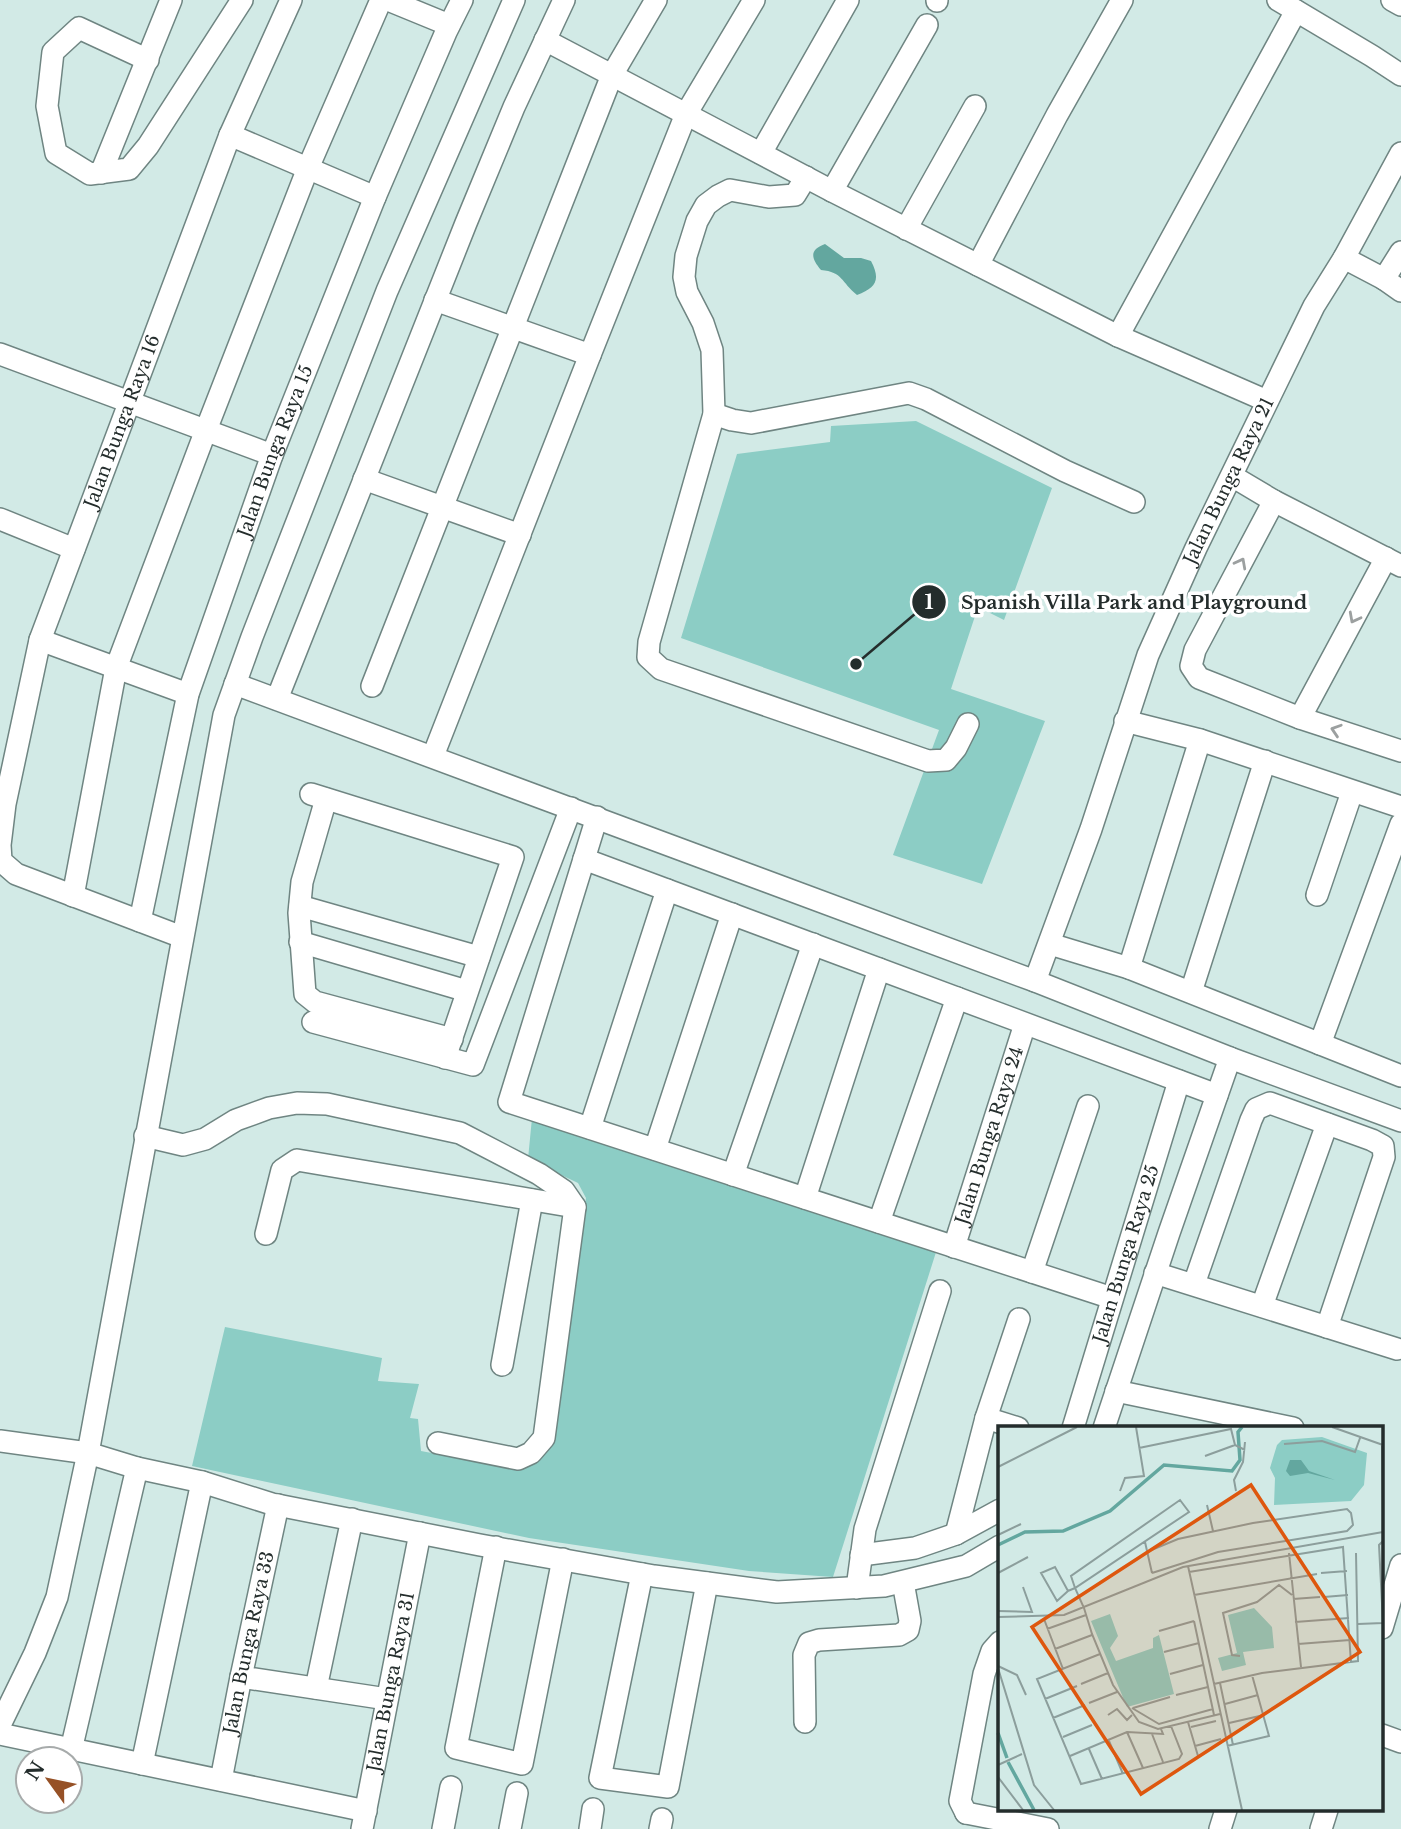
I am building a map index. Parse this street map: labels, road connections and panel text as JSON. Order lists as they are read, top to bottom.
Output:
{
  "streets": {
    "street": [
      "Jalan Bunga Raya 16",
      "Jalan Bunga Raya 15",
      "Jalan Bunga Raya 21",
      "Jalan Bunga Raya 24",
      "Jalan Bunga Raya 25",
      "Jalan Bunga Raya 33",
      "Jalan Bunga Raya 31"
    ]
  },
  "places": ["Spanish Villa Park and Playground"],
  "north": "top left"
}
